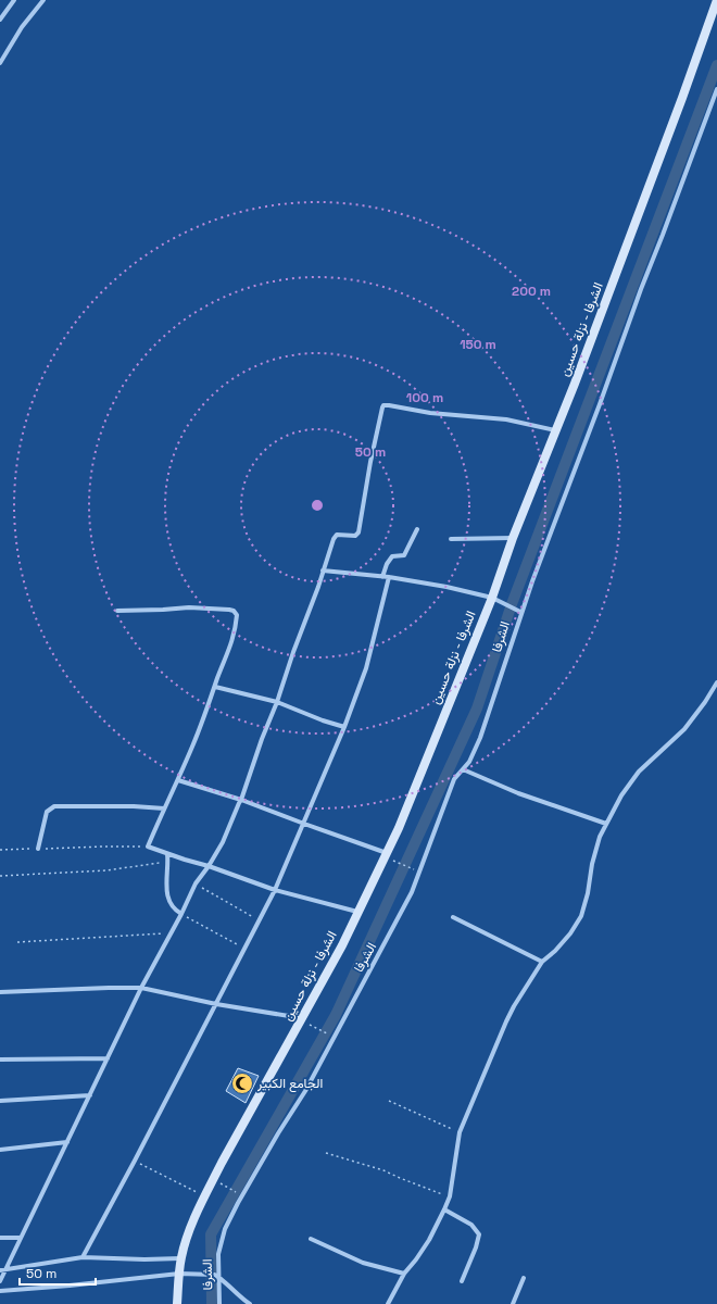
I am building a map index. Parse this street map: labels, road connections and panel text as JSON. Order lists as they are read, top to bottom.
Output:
{
  "streets": {
    "street": ["الشرفا - نزلة حسين", "الشرفا"]
  },
  "places": {
    "mosque": ["الجامع الكبير"]
  },
  "scale_bar": "50 m",
  "rings": [
    "200 m",
    "150 m",
    "100 m",
    "50 m"
  ]
}
